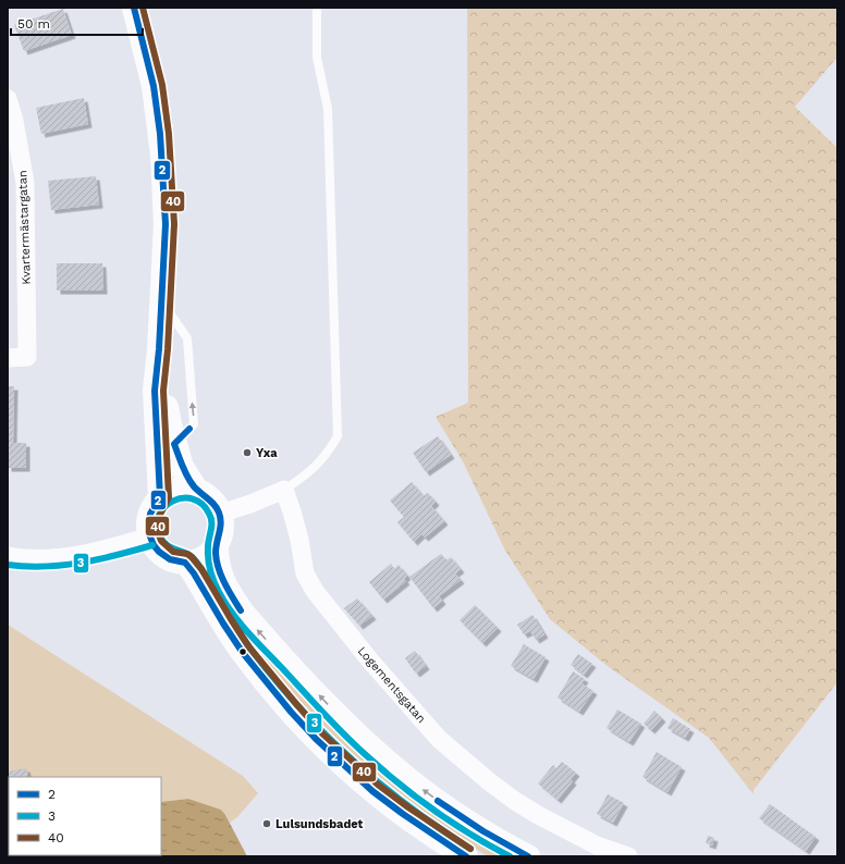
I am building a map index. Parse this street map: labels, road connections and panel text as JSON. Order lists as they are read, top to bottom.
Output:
{
  "streets": {
    "street": ["Kvartermästargatan", "Logementsgatan"]
  },
  "places": ["Yxa", "Lulsundsbadet"],
  "lines": ["transit line 2", "transit line 40", "transit line 3"],
  "legend": ["2", "3", "40"],
  "scale_bar": "50 m"
}
